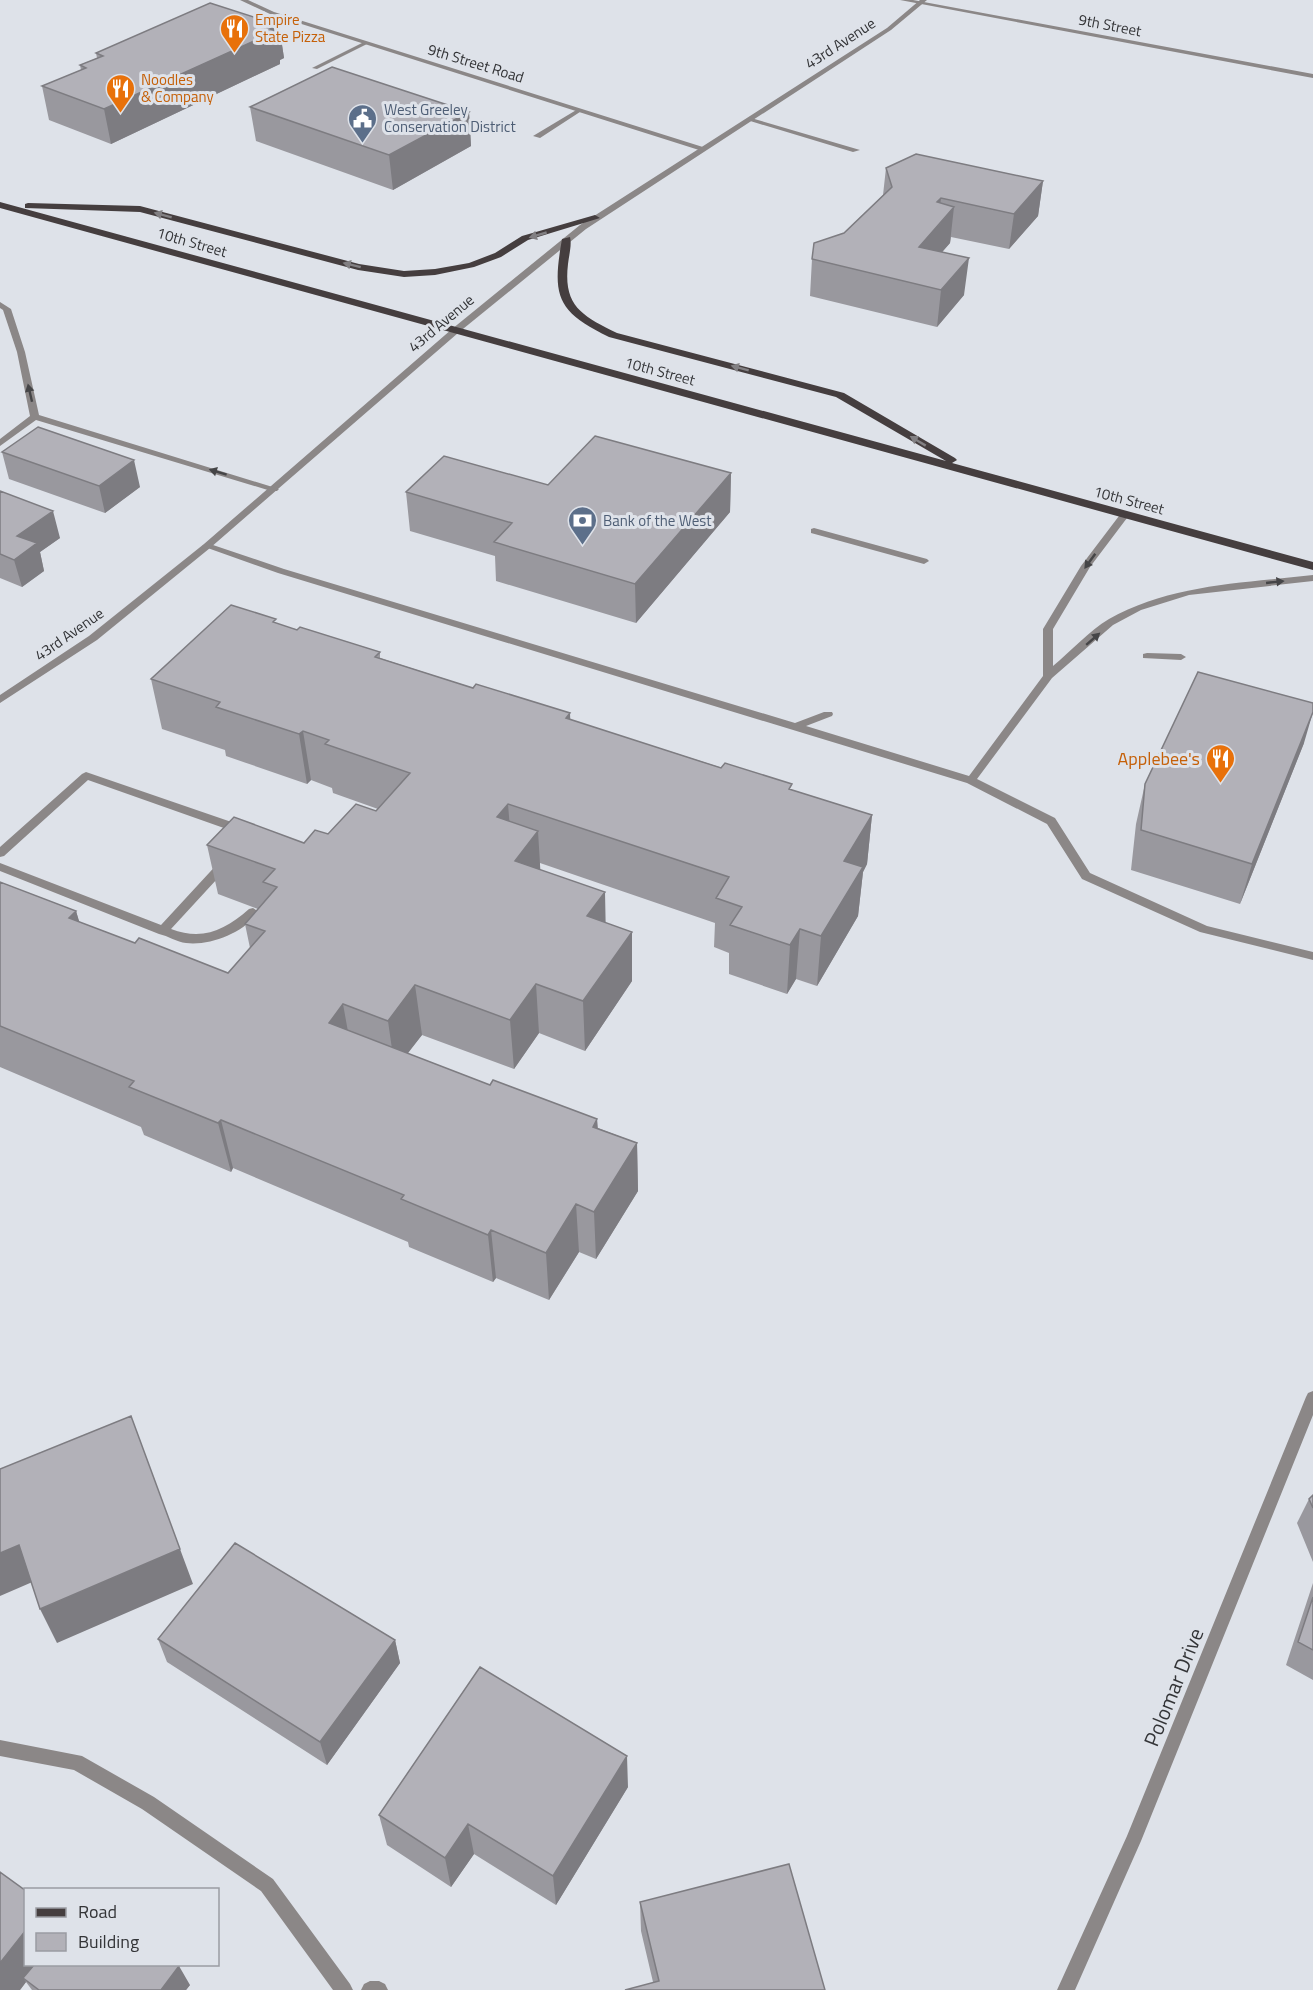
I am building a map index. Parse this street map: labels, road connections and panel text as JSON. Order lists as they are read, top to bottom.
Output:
{
  "streets": {
    "main road": ["10th Street"],
    "street": [
      "9th Street",
      "43rd Avenue",
      "9th Street Road",
      "Polomar Drive"
    ]
  },
  "crossings": [
    ["9th Street", "43rd Avenue"],
    ["43rd Avenue", "9th Street Road"],
    ["43rd Avenue", "10th Street"]
  ],
  "places": {
    "restaurant": ["Empire State Pizza", "Noodles & Company", "Applebee's"],
    "public building": ["West Greeley Conservation District"],
    "bank": ["Bank of the West"]
  },
  "legend": ["Road", "Building"]
}
